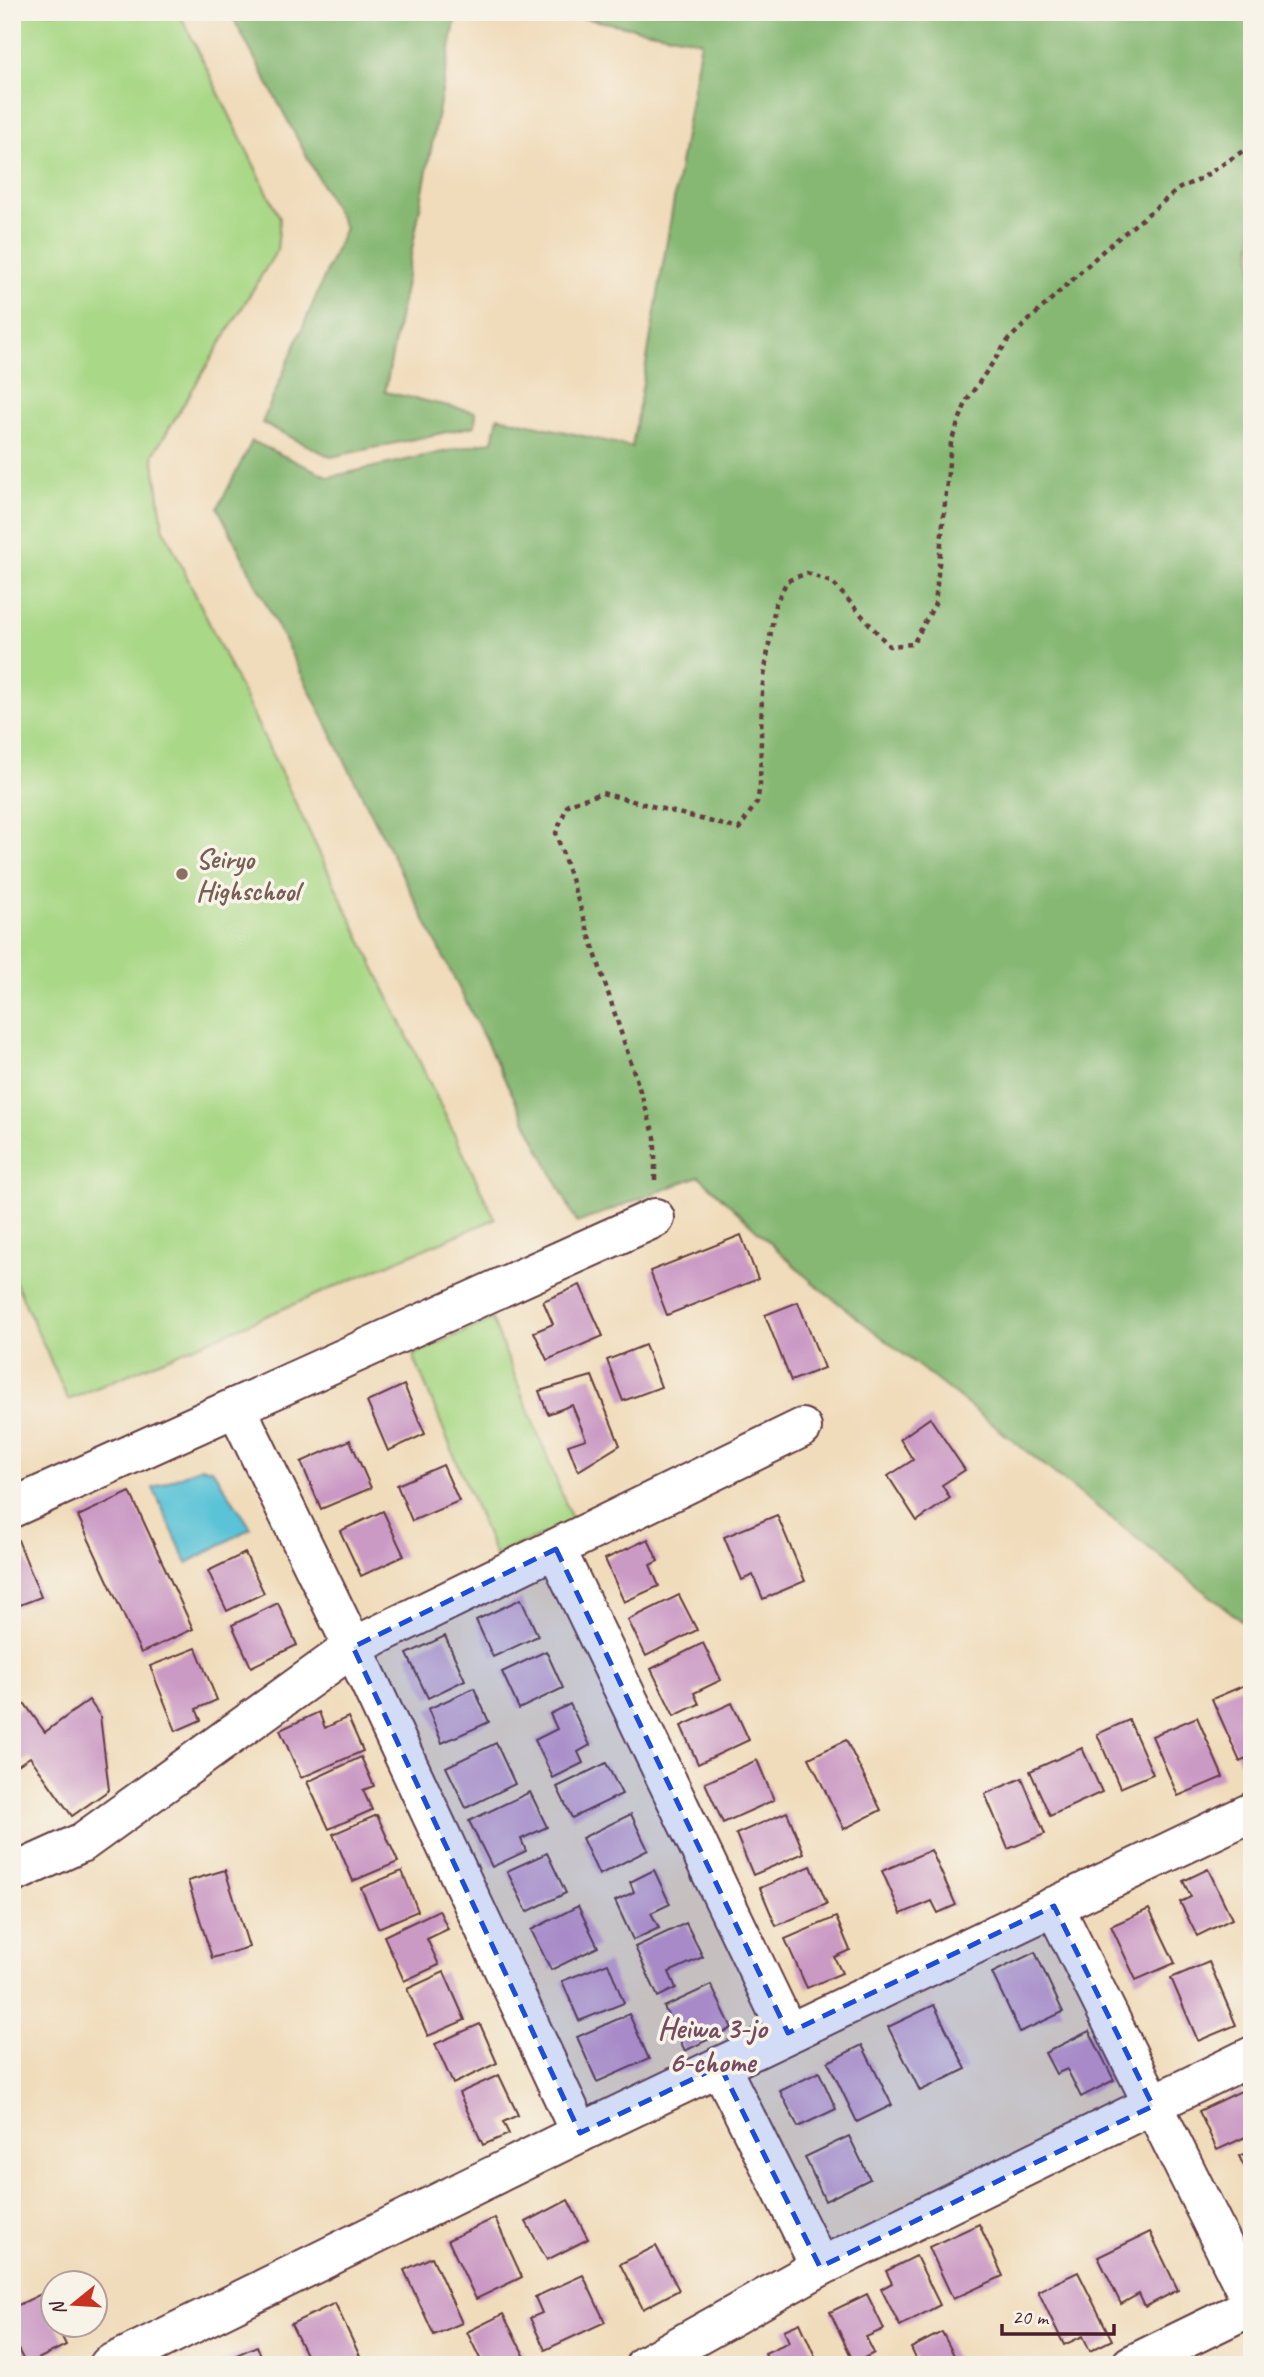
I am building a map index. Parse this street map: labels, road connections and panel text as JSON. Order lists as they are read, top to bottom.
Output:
{
  "districts": ["Heiwa 3-jo 6-chome"],
  "places": ["Seiryo Highschool"],
  "scale_bar": "20 m",
  "north": "left"
}
